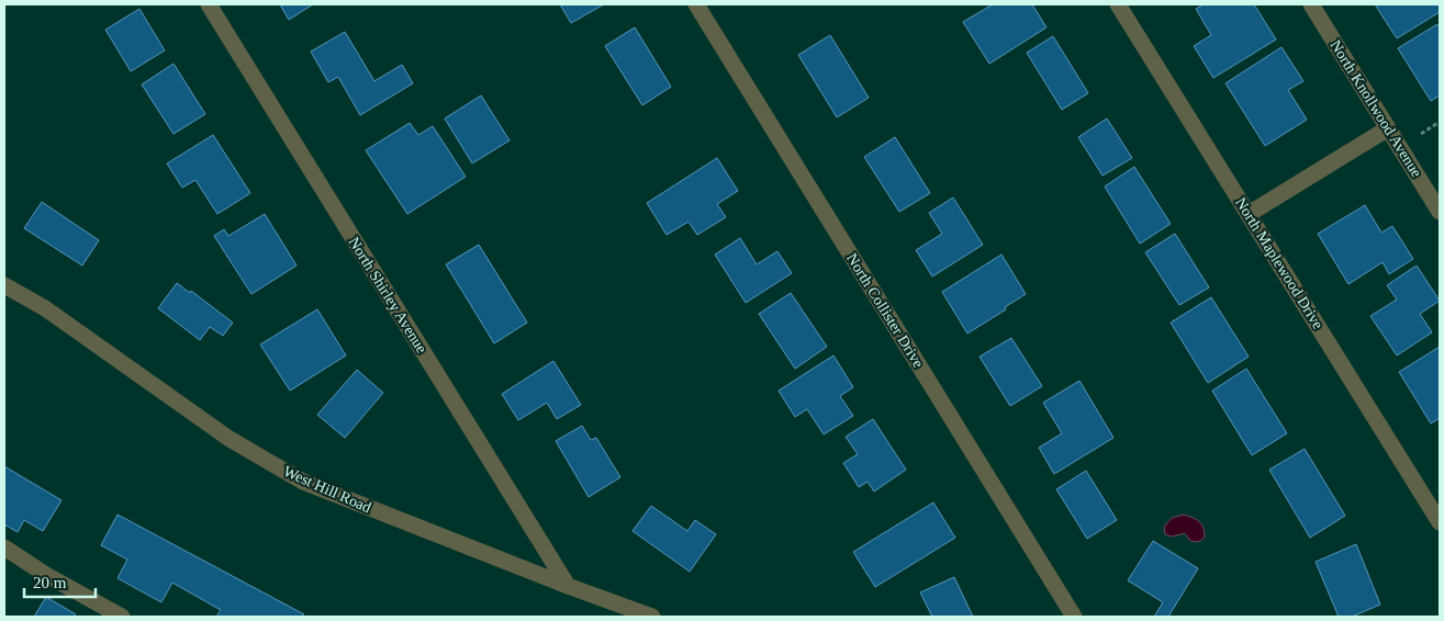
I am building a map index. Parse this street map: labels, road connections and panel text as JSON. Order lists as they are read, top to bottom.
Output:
{
  "streets": {
    "street": [
      "North Knollwood Avenue",
      "North Maplewood Drive",
      "North Shirley Avenue",
      "North Collister Drive",
      "West Hill Road"
    ]
  },
  "crossings": [
    ["North Shirley Avenue", "West Hill Road"]
  ],
  "scale_bar": "20 m"
}
